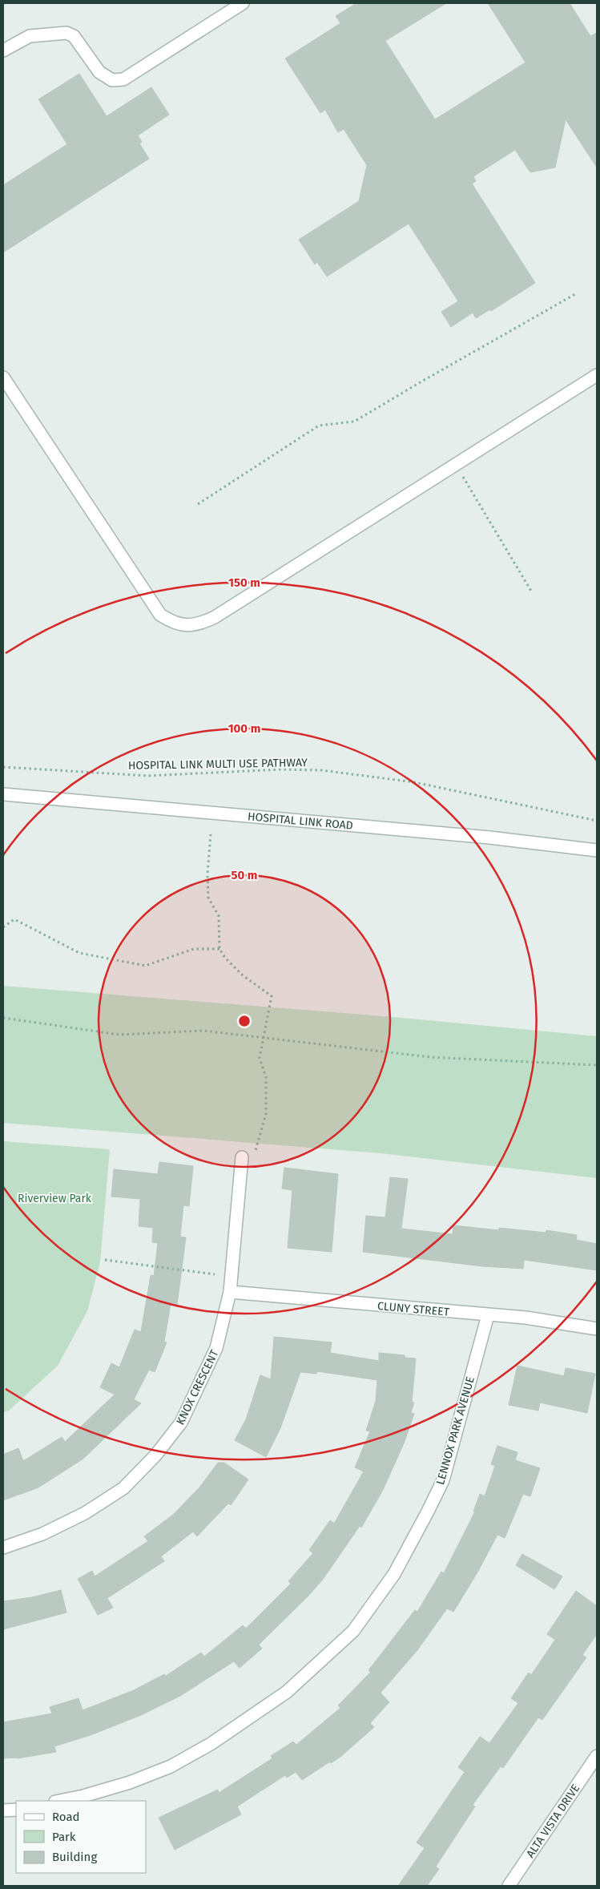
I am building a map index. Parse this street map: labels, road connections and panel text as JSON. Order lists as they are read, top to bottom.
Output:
{
  "streets": {
    "street": [
      "HOSPITAL LINK ROAD",
      "CLUNY STREET",
      "KNOX CRESCENT",
      "LENNOX PARK AVENUE",
      "ALTA VISTA DRIVE"
    ],
    "path": ["HOSPITAL LINK MULTI USE PATHWAY"]
  },
  "crossings": [
    ["CLUNY STREET", "KNOX CRESCENT"],
    ["CLUNY STREET", "LENNOX PARK AVENUE"]
  ],
  "parks": ["Riverview Park"],
  "legend": ["Road", "Park", "Building"],
  "rings": ["150 m", "100 m", "50 m"]
}
